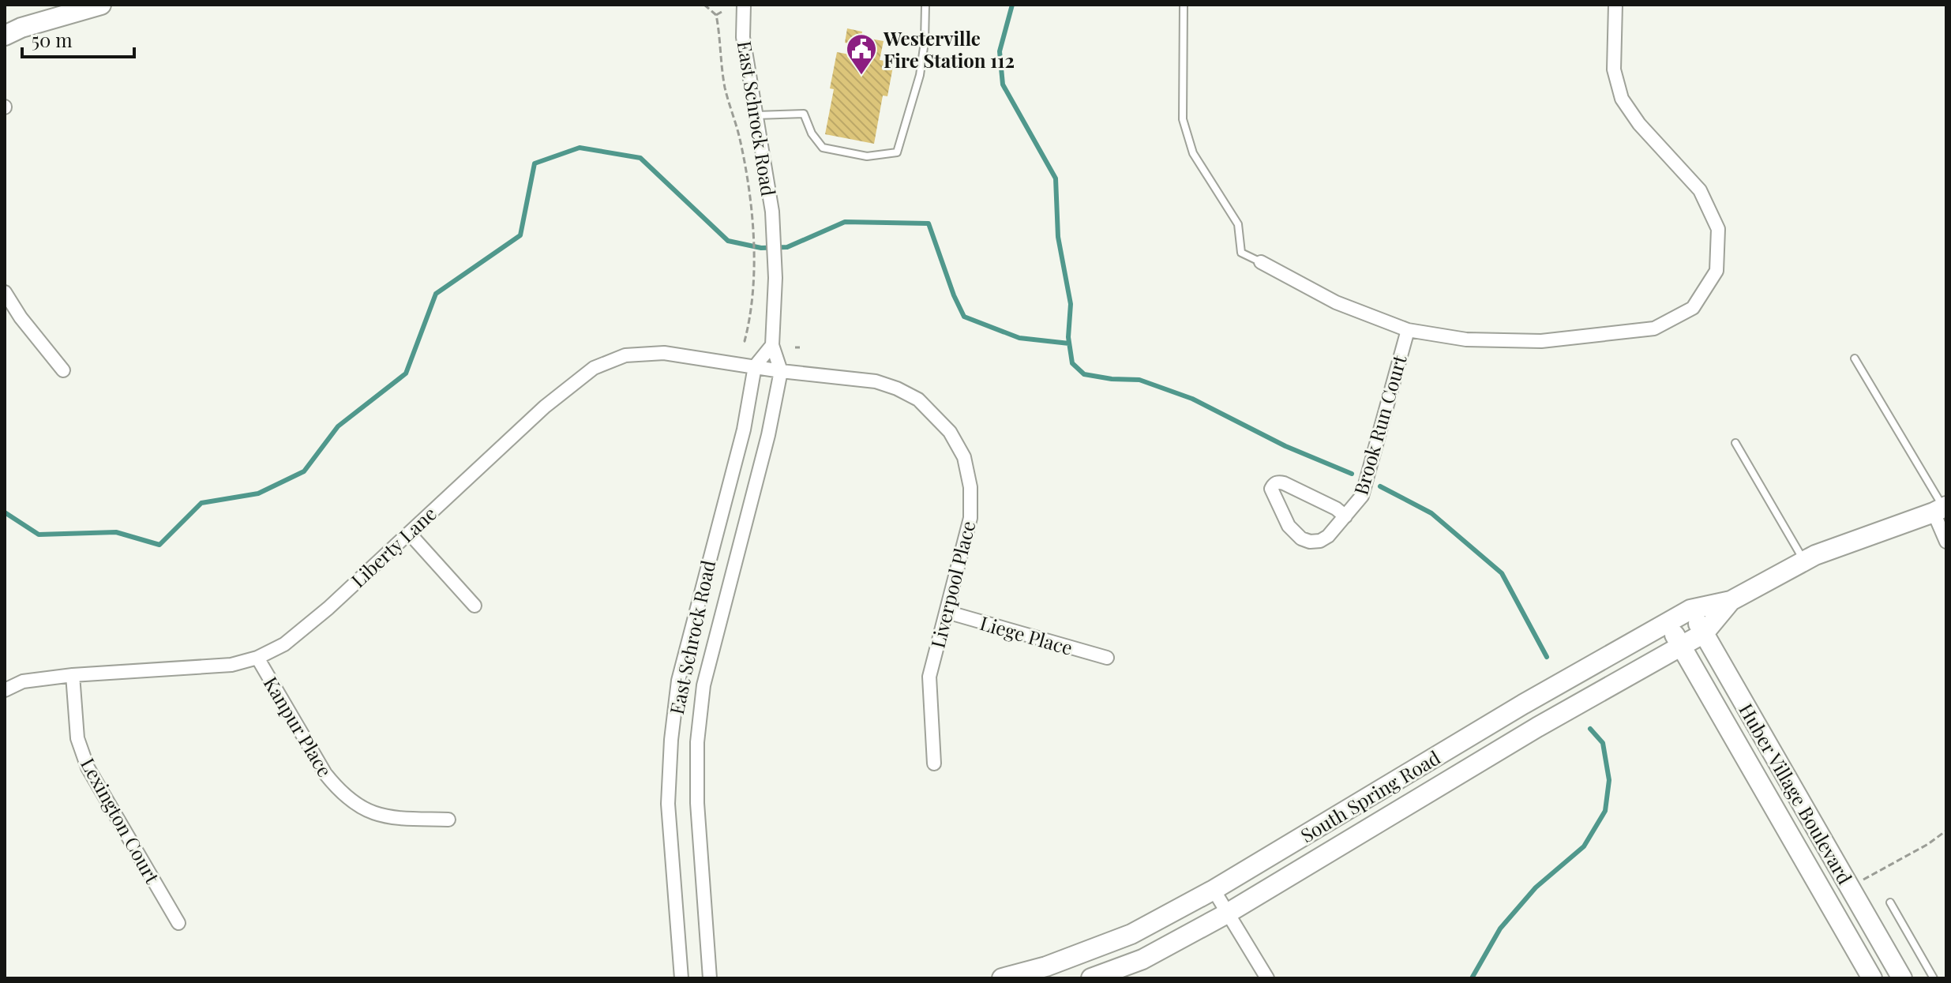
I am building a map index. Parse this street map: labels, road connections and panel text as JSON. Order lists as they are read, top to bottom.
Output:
{
  "streets": {
    "main road": ["Huber Village Boulevard", "South Spring Road"],
    "street": [
      "East Schrock Road",
      "Brook Run Court",
      "Liberty Lane",
      "Liverpool Place",
      "Liege Place",
      "Kanpur Place",
      "Lexington Court"
    ]
  },
  "crossings": [
    ["East Schrock Road", "Liberty Lane"],
    ["East Schrock Road", "Liverpool Place"],
    ["Liberty Lane", "Liverpool Place"],
    ["Liberty Lane", "Kanpur Place"],
    ["Liberty Lane", "Lexington Court"],
    ["Liverpool Place", "Liege Place"],
    ["Huber Village Boulevard", "South Spring Road"]
  ],
  "places": {
    "public building": ["Westerville Fire Station 112"]
  },
  "scale_bar": "50 m"
}
